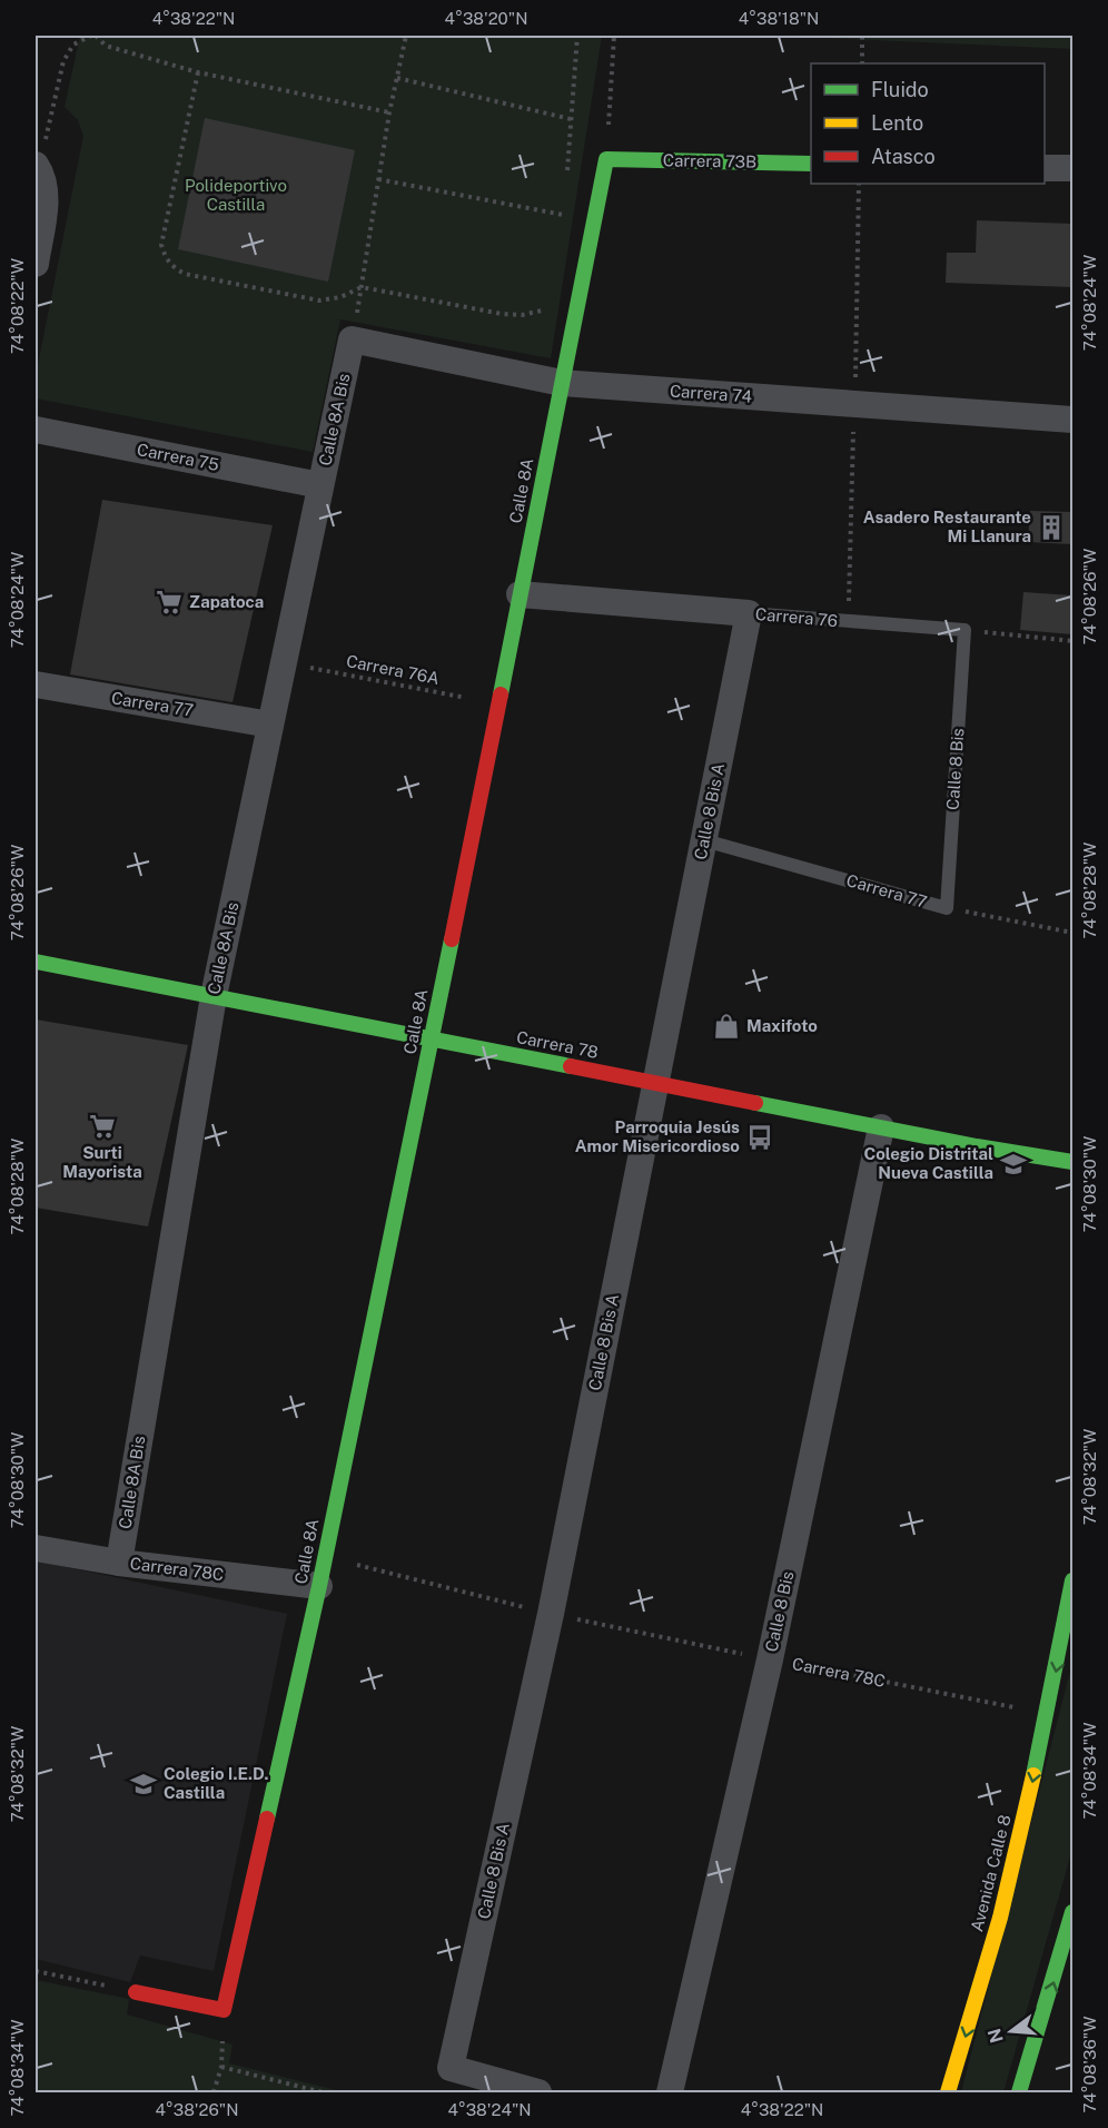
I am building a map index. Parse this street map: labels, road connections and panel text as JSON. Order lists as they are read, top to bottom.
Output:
{
  "streets": {
    "street": [
      "Carrera 73B",
      "Carrera 74",
      "Calle 8A Bis",
      "Carrera 75",
      "Calle 8A",
      "Carrera 76",
      "Carrera 77",
      "Calle 8 Bis",
      "Calle 8 Bis A",
      "Carrera 78",
      "Carrera 78C",
      "Avenida Calle 8"
    ],
    "path": ["Carrera 76A"]
  },
  "crossings": [
    ["Carrera 73B", "Calle 8A"],
    ["Carrera 74", "Calle 8A Bis"],
    ["Carrera 74", "Calle 8A"],
    ["Calle 8A Bis", "Carrera 75"],
    ["Calle 8A Bis", "Carrera 76A"],
    ["Calle 8A Bis", "Carrera 77"],
    ["Calle 8A Bis", "Carrera 78"],
    ["Calle 8A Bis", "Carrera 78C"],
    ["Calle 8A", "Carrera 76"],
    ["Calle 8A", "Carrera 76A"],
    ["Calle 8A", "Carrera 78"],
    ["Calle 8A", "Carrera 78C"],
    ["Carrera 76", "Calle 8 Bis"],
    ["Carrera 76", "Calle 8 Bis A"],
    ["Carrera 77", "Calle 8 Bis"],
    ["Carrera 77", "Calle 8 Bis A"],
    ["Calle 8 Bis", "Carrera 78"],
    ["Calle 8 Bis", "Carrera 78C"],
    ["Calle 8 Bis A", "Carrera 78"],
    ["Calle 8 Bis A", "Carrera 78C"],
    ["Carrera 78C", "Avenida Calle 8"]
  ],
  "parks": ["Polideportivo Castilla"],
  "places": {
    "building": ["Asadero Restaurante Mi Llanura"],
    "supermarket": ["Zapatoca", "Surti Mayorista"],
    "shop": ["Maxifoto"],
    "bus stop": ["Parroquia Jesús Amor Misericordioso"],
    "school or university": ["Colegio Distrital Nueva Castilla", "Colegio I.E.D. Castilla"]
  },
  "legend": ["Fluido", "Lento", "Atasco"],
  "north": "left",
  "coordinates": [
    "4°38'22\"N",
    "4°38'20\"N",
    "4°38'18\"N",
    "74°08'24\"W",
    "74°08'22\"W",
    "74°08'26\"W",
    "74°08'28\"W",
    "74°08'30\"W",
    "74°08'32\"W",
    "74°08'34\"W",
    "74°08'36\"W",
    "4°38'26\"N",
    "4°38'24\"N"
  ]
}
